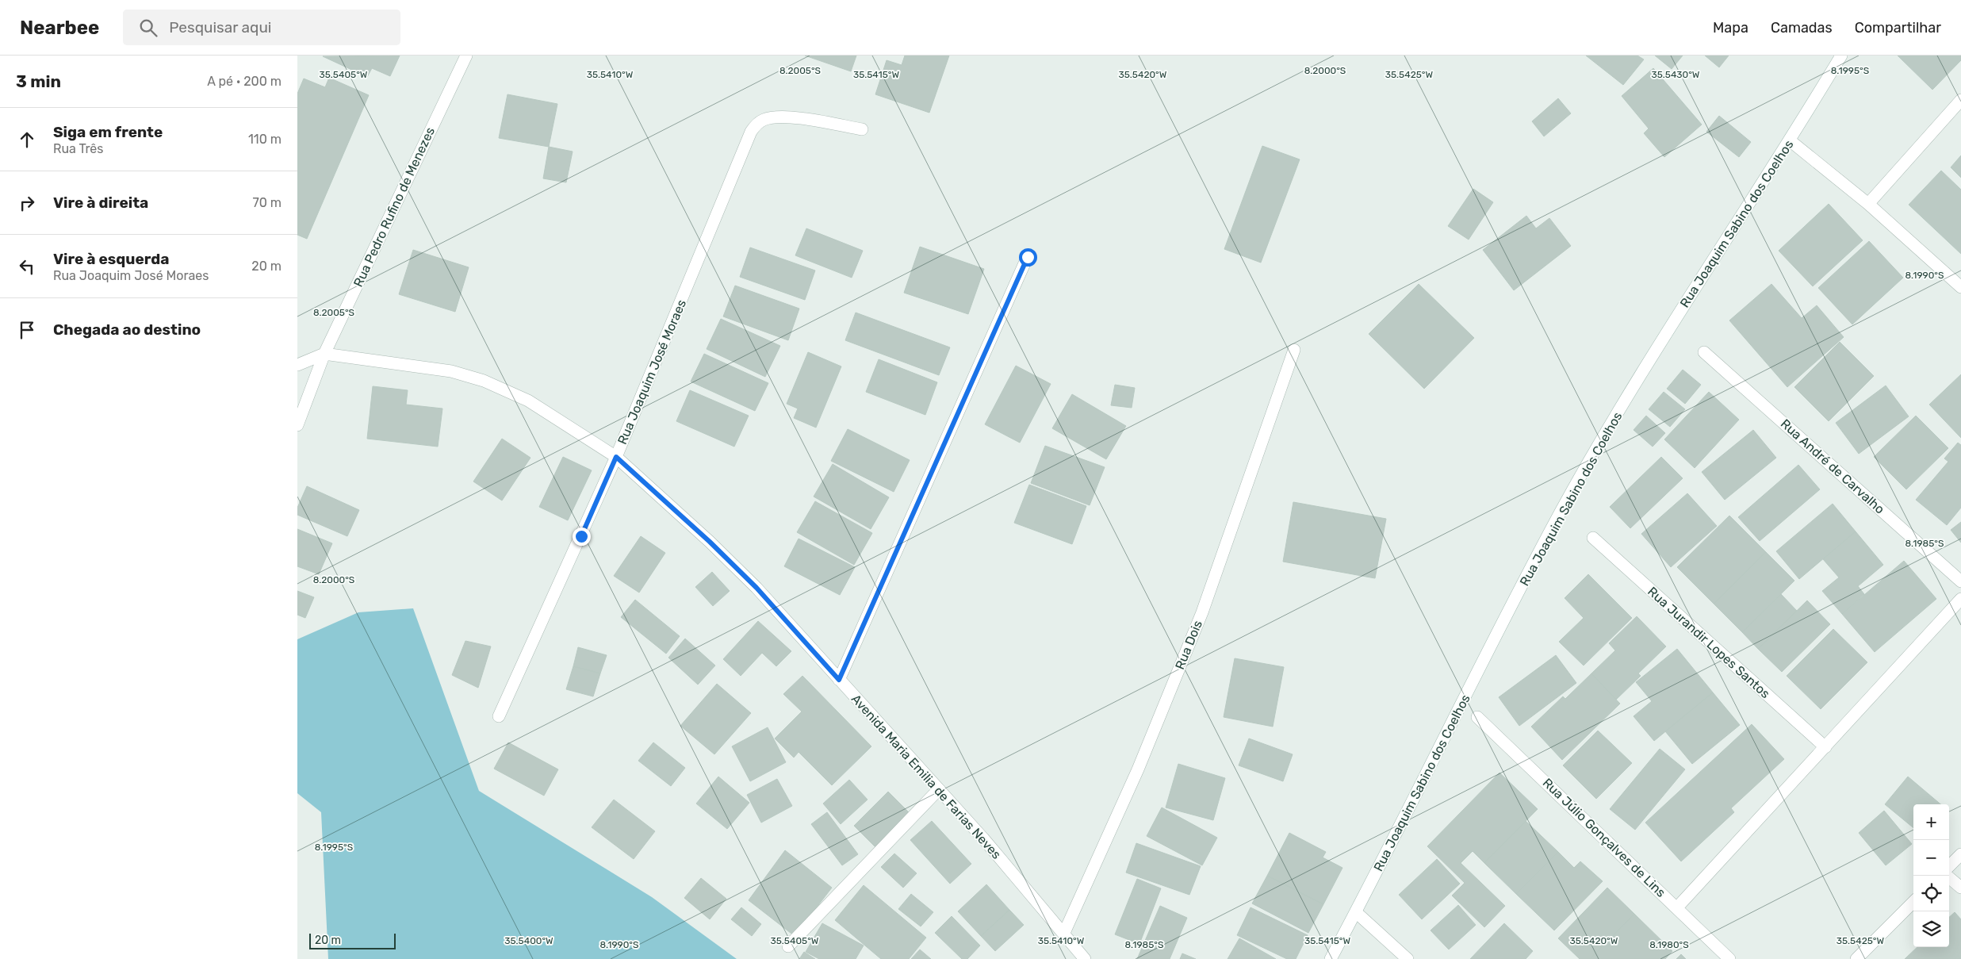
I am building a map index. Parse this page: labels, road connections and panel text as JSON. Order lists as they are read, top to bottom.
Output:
{
  "streets": {
    "street": [
      "Rua Pedro Rufino de Menezes",
      "Rua Joaquim Sabino dos Coelhos",
      "Rua Joaquim José Moraes",
      "Rua André de Carvalho",
      "Rua Jurandir Lopes Santos",
      "Rua Dois",
      "Avenida Maria Emilia de Farias Neves",
      "Rua Júlio Gonçalves de Lins"
    ]
  },
  "crossings": [
    ["Rua Pedro Rufino de Menezes", "Avenida Maria Emilia de Farias Neves"],
    ["Rua Joaquim José Moraes", "Avenida Maria Emilia de Farias Neves"],
    ["Rua Dois", "Avenida Maria Emilia de Farias Neves"]
  ],
  "scale_bar": "20 m",
  "page": {
    "header": "Nearbee",
    "search": "Pesquisar aqui",
    "nav": ["Mapa", "Camadas", "Compartilhar"],
    "heading": ["3 min", "A pé · 200 m"],
    "list": [
      ["Siga em frente", "Rua Três", "110 m"],
      ["Vire à direita", "70 m"],
      ["Vire à esquerda", "Rua Joaquim José Moraes", "20 m"],
      "Chegada ao destino"
    ],
    "map_buttons": ["+", "−"],
    "scale": "20 m"
  },
  "coordinates": [
    "8.2005°S",
    "8.2000°S",
    "8.1995°S",
    "35.5405°W",
    "35.5410°W",
    "35.5415°W",
    "35.5420°W",
    "35.5425°W",
    "35.5430°W",
    "8.1990°S",
    "8.1985°S",
    "35.5400°W",
    "8.1980°S"
  ]
}
